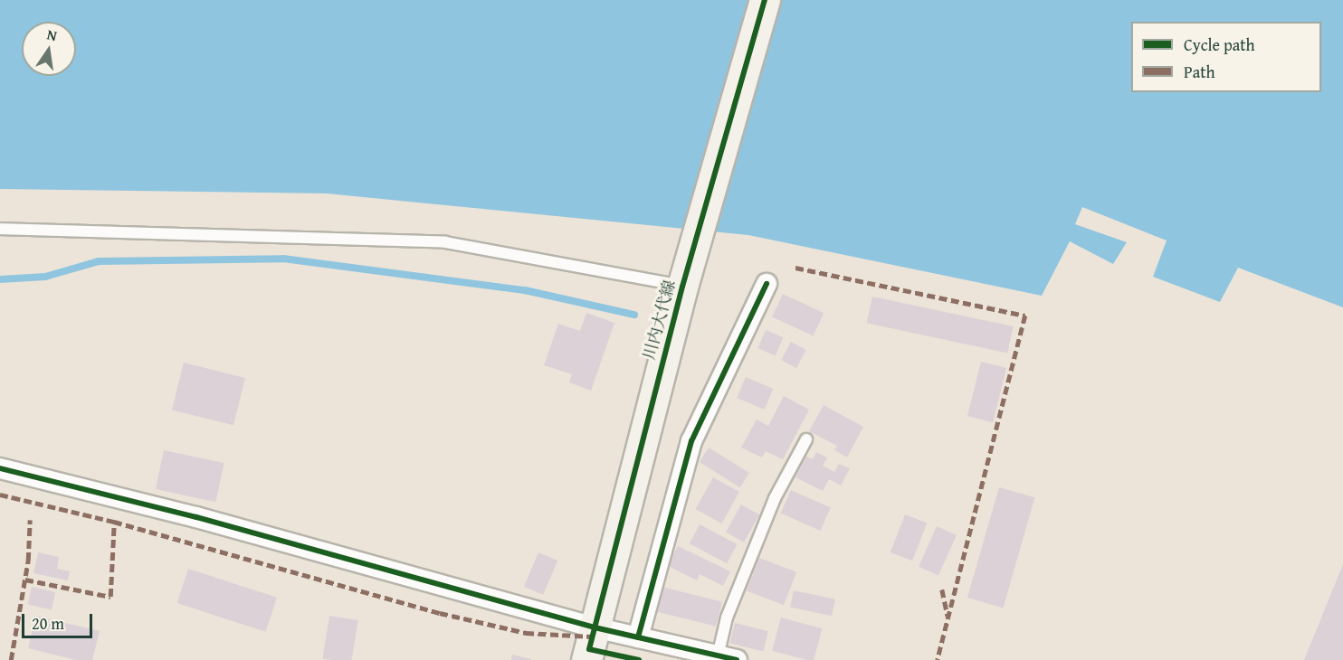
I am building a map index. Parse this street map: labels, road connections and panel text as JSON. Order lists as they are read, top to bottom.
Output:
{
  "streets": {
    "main road": ["川内大代線"]
  },
  "legend": ["Cycle path", "Path"],
  "scale_bar": "20 m",
  "north": "top"
}
